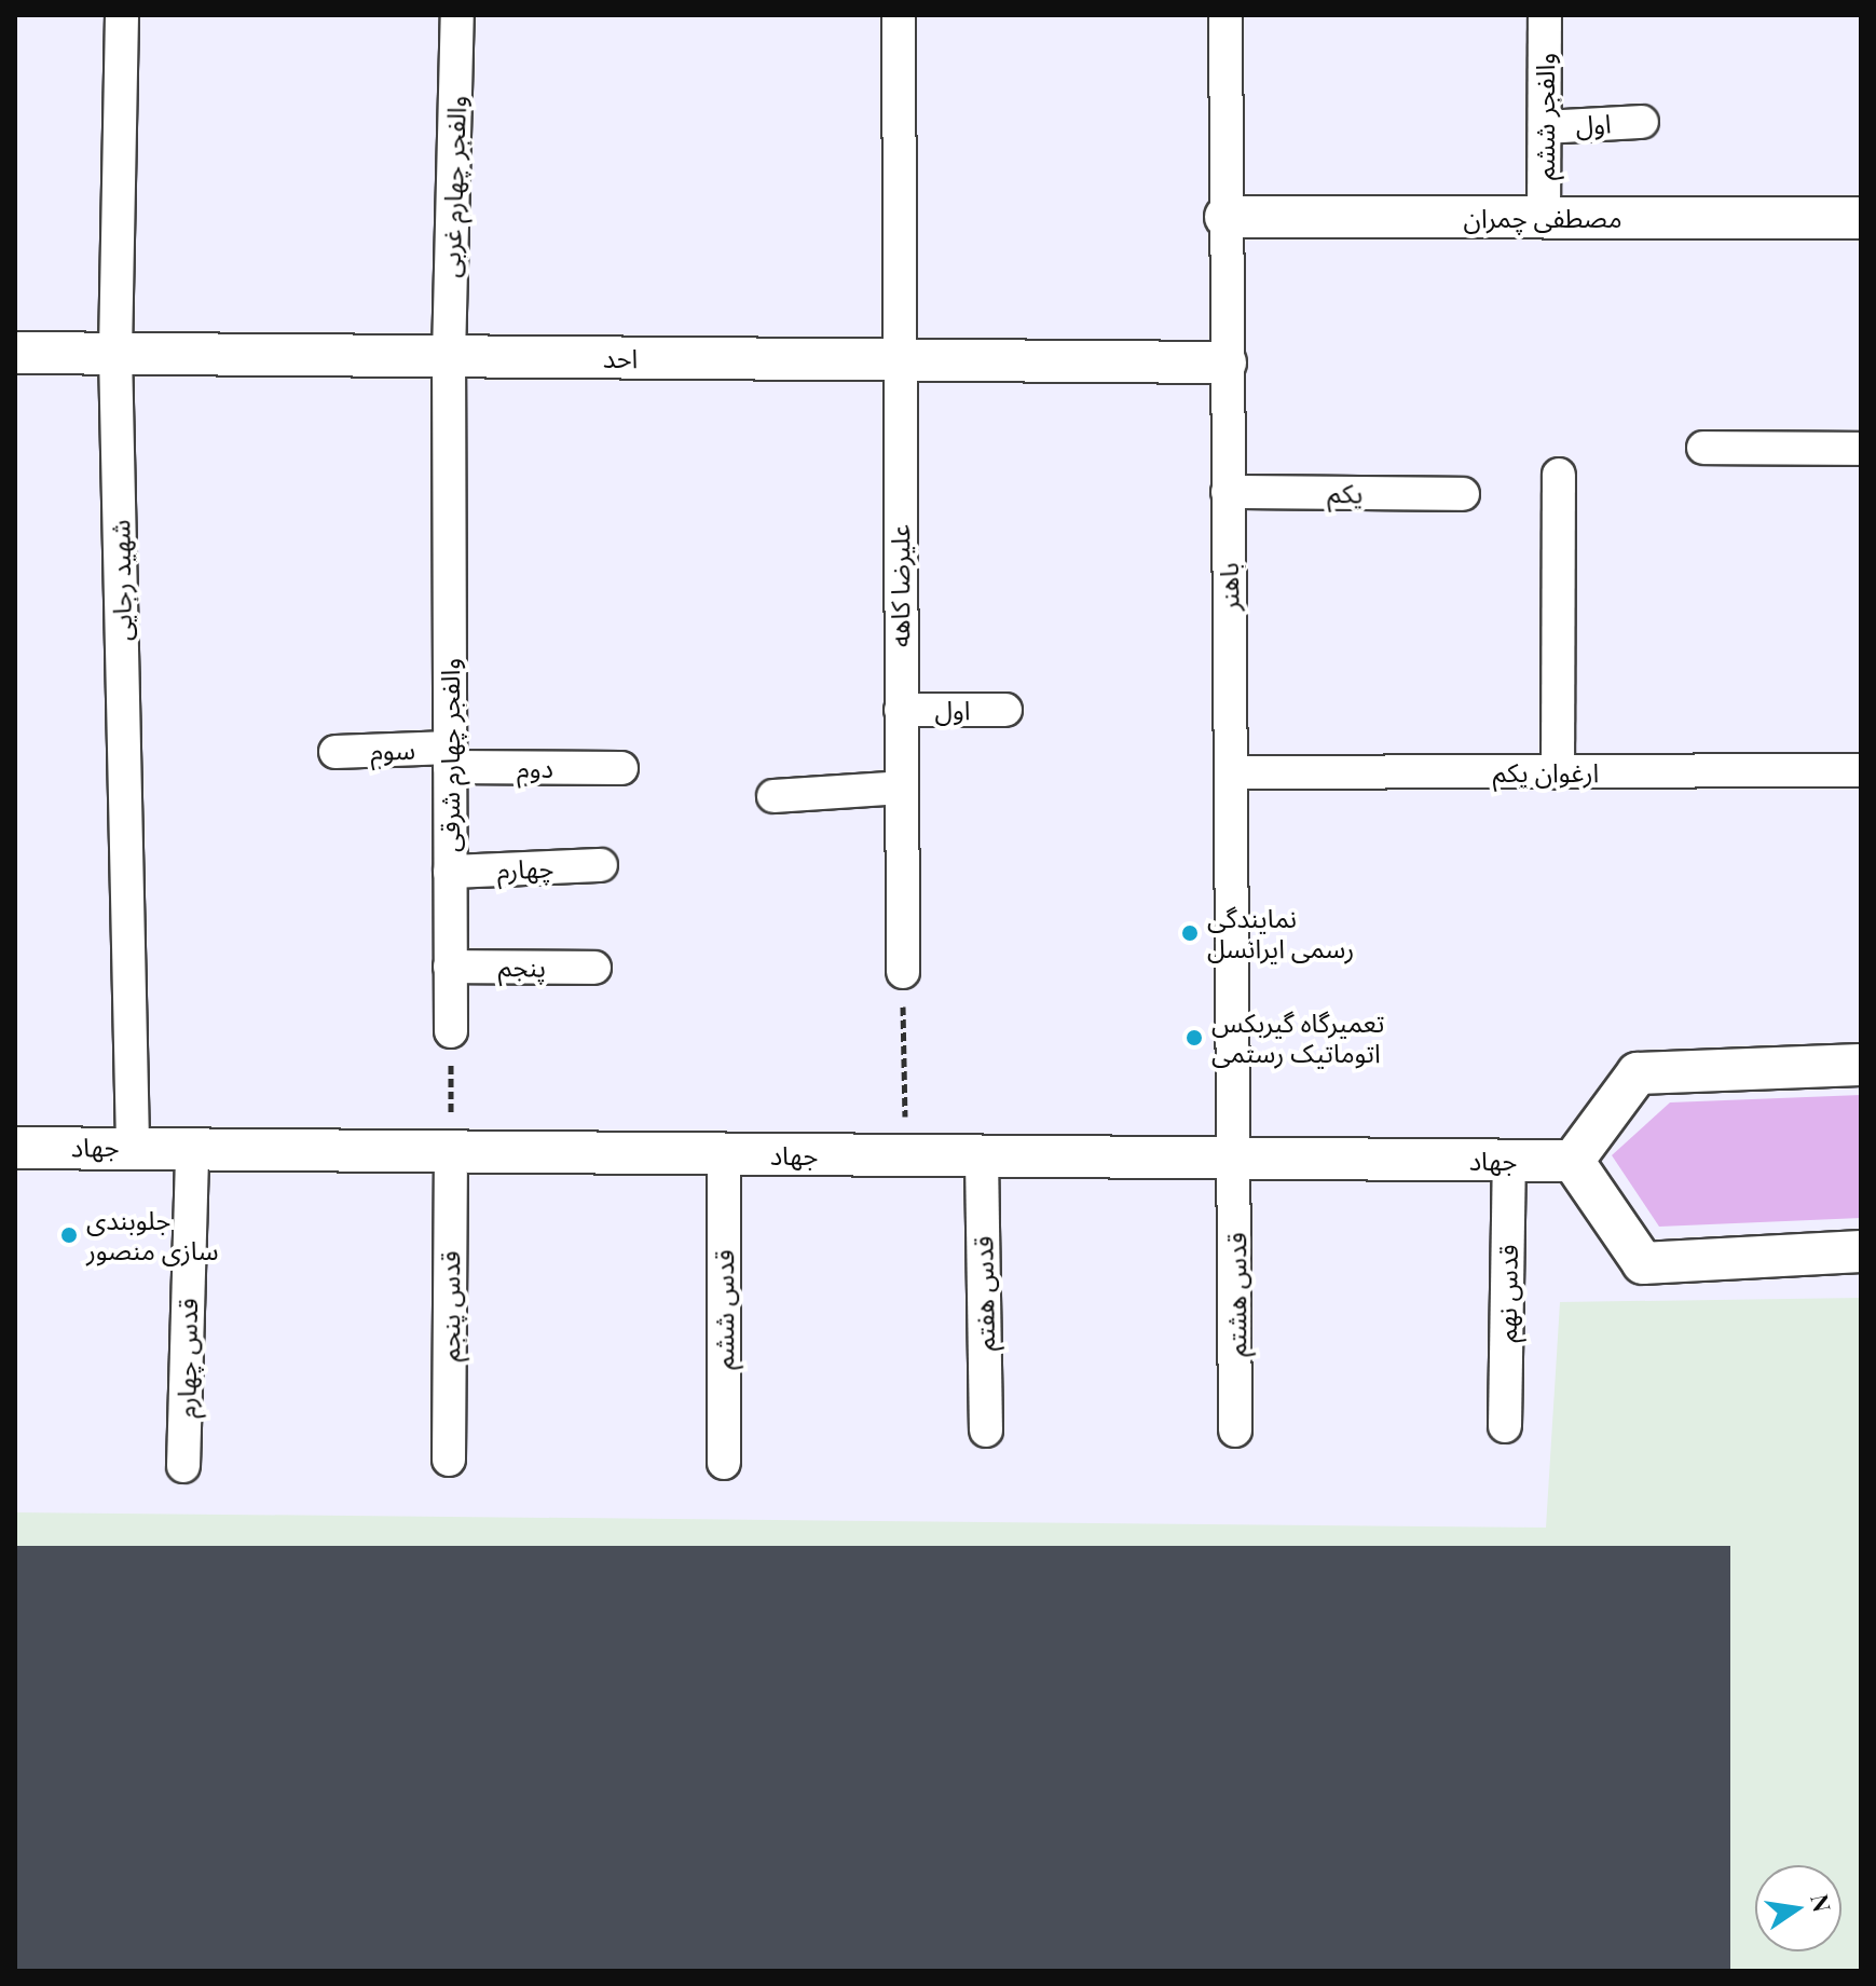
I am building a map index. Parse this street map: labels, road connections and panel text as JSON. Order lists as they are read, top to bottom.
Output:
{
  "streets": {
    "street": [
      "والفجر ششم",
      "اول",
      "والفجر چهارم غربی",
      "مصطفی چمران",
      "احد",
      "یکم",
      "شهید رجایی",
      "علیرضا کاهه",
      "باهنر",
      "سوم",
      "والفجر چهارم شرقی",
      "دوم",
      "ارغوان یکم",
      "چهارم",
      "پنجم",
      "جهاد",
      "قدس هفتم",
      "قدس نهم",
      "قدس هشتم",
      "قدس پنجم",
      "قدس ششم",
      "قدس چهارم"
    ]
  },
  "crossings": [
    ["والفجر ششم", "اول"],
    ["والفجر ششم", "مصطفی چمران"],
    ["اول", "علیرضا کاهه"],
    ["والفجر چهارم غربی", "احد"],
    ["والفجر چهارم غربی", "والفجر چهارم شرقی"],
    ["مصطفی چمران", "باهنر"],
    ["احد", "شهید رجایی"],
    ["احد", "علیرضا کاهه"],
    ["احد", "باهنر"],
    ["احد", "والفجر چهارم شرقی"],
    ["یکم", "باهنر"],
    ["شهید رجایی", "جهاد"],
    ["باهنر", "ارغوان یکم"],
    ["باهنر", "جهاد"],
    ["باهنر", "قدس هشتم"],
    ["سوم", "والفجر چهارم شرقی"],
    ["سوم", "دوم"],
    ["والفجر چهارم شرقی", "دوم"],
    ["والفجر چهارم شرقی", "چهارم"],
    ["والفجر چهارم شرقی", "پنجم"],
    ["جهاد", "قدس هفتم"],
    ["جهاد", "قدس نهم"],
    ["جهاد", "قدس هشتم"],
    ["جهاد", "قدس پنجم"],
    ["جهاد", "قدس ششم"],
    ["جهاد", "قدس چهارم"]
  ],
  "places": ["نمایندگی رسمی ایرانسل", "تعمیرگاه گیربکس اتوماتیک رستمی", "جلوبندی سازی منصور"],
  "north": "right"
}
